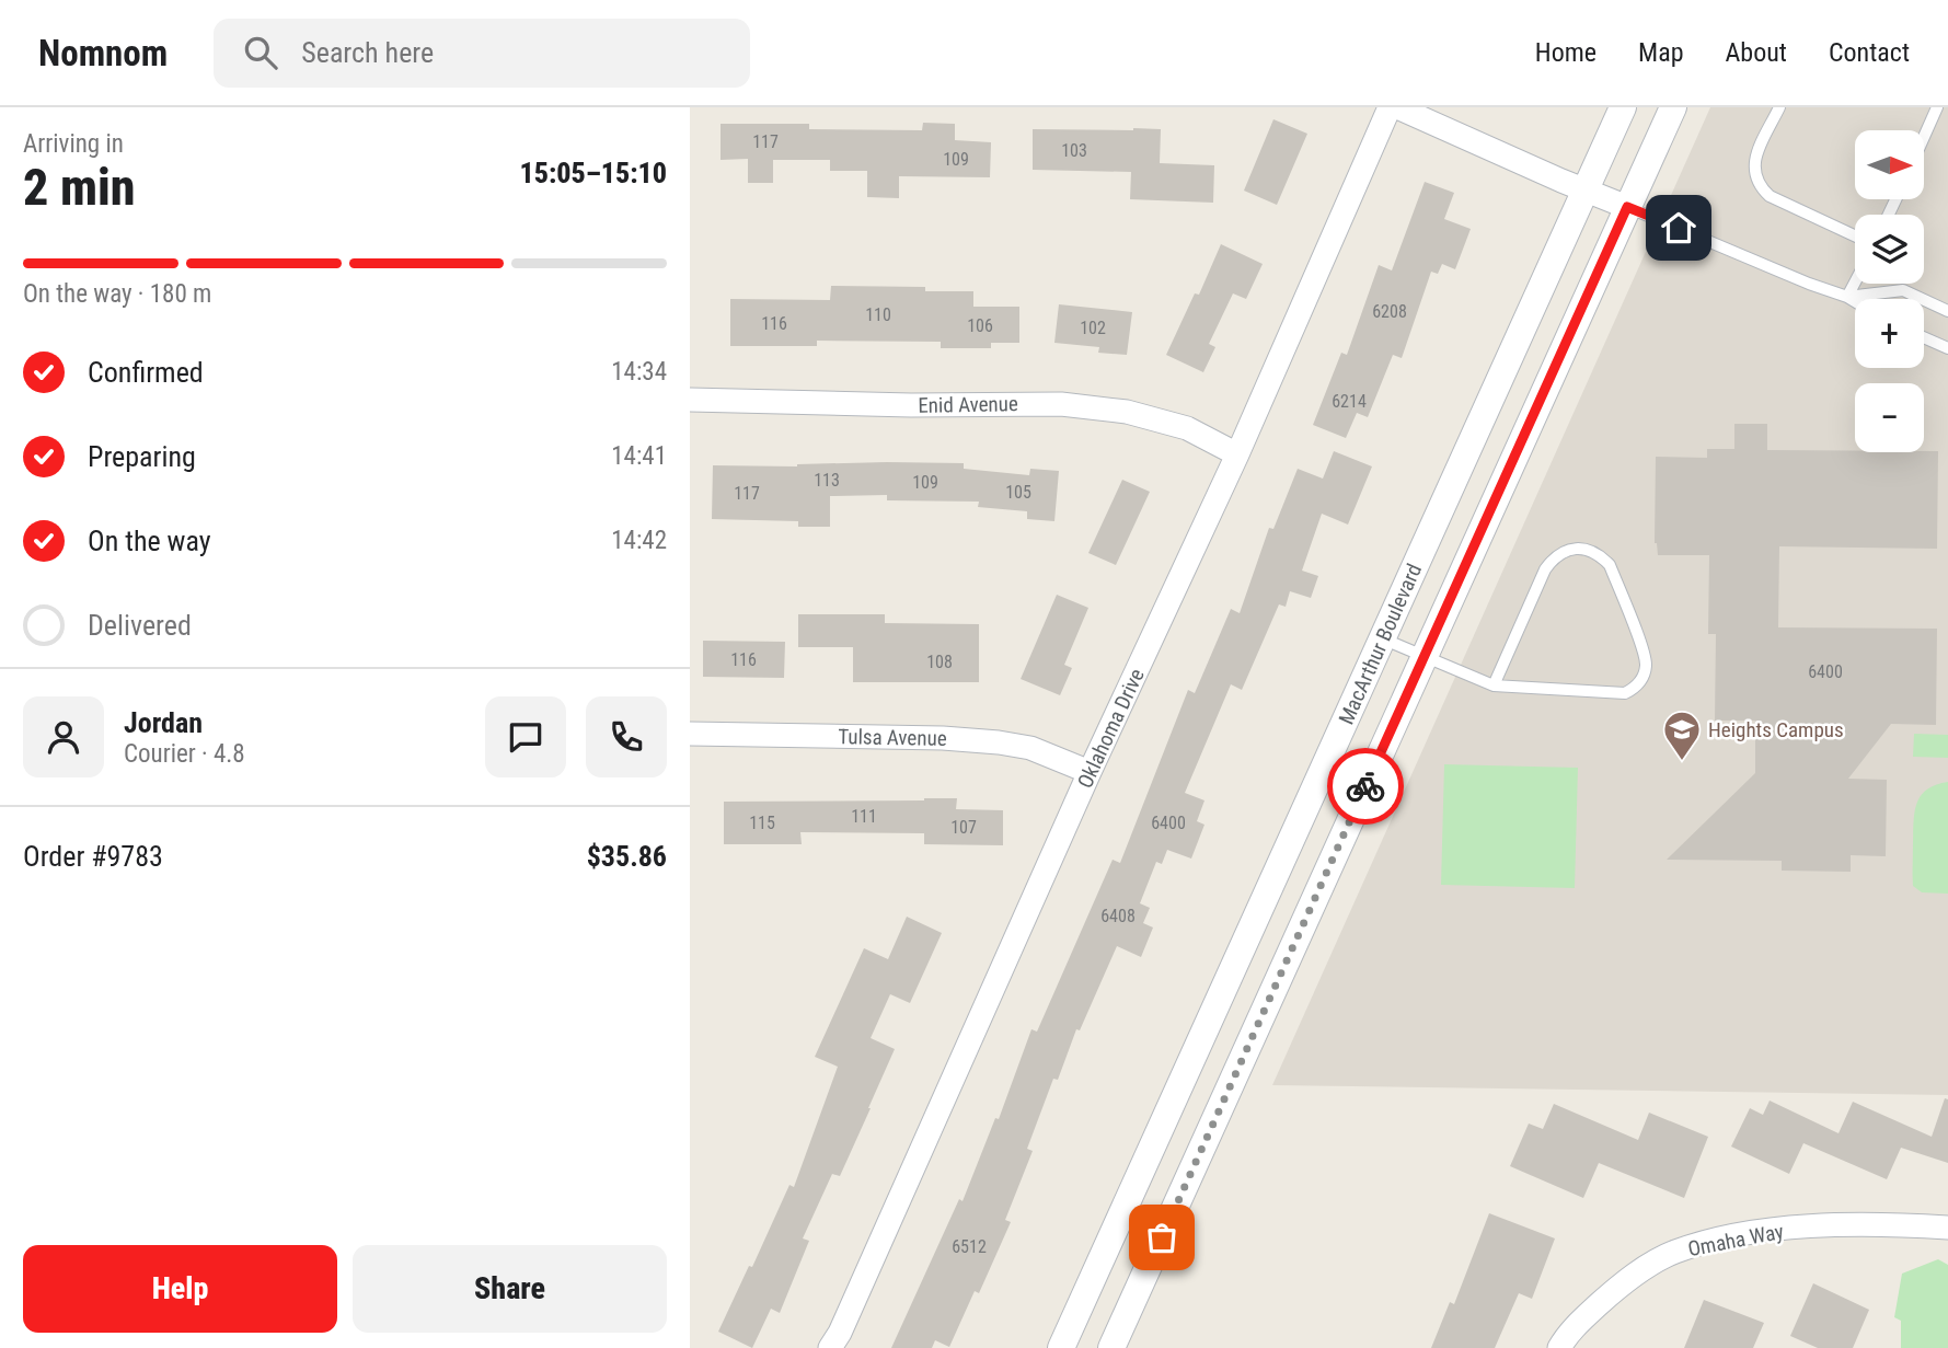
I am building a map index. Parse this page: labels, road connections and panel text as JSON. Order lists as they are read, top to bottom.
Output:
{
  "streets": {
    "street": [
      "Enid Avenue",
      "MacArthur Boulevard",
      "Oklahoma Drive",
      "Tulsa Avenue",
      "Omaha Way"
    ]
  },
  "crossings": [
    ["Enid Avenue", "Oklahoma Drive"],
    ["Oklahoma Drive", "Tulsa Avenue"]
  ],
  "places": {
    "school or university": ["Heights Campus"]
  },
  "house_numbers": [
    "117",
    "103",
    "109",
    "6208",
    "110",
    "116",
    "106",
    "102",
    "6214",
    "113",
    "109",
    "105",
    "117",
    "116",
    "108",
    "6400",
    "111",
    "115",
    "6400",
    "107",
    "6408",
    "6512"
  ],
  "north": "right",
  "page": {
    "header": "Nomnom",
    "search": "Search here",
    "nav": [
      "Home",
      "Map",
      "About",
      "Contact"
    ],
    "heading": ["2 min", "Arriving in", "15:05–15:10"],
    "panel": [
      "Jordan",
      "Courier · 4.8",
      "Order #9783",
      "$35.86"
    ],
    "map_buttons": ["+", "−"],
    "bar": "On the way · 180 m",
    "list": [
      ["Confirmed", "14:34"],
      ["Preparing", "14:41"],
      ["On the way", "14:42"],
      "Delivered"
    ],
    "buttons": ["Help", "Share"]
  }
}
